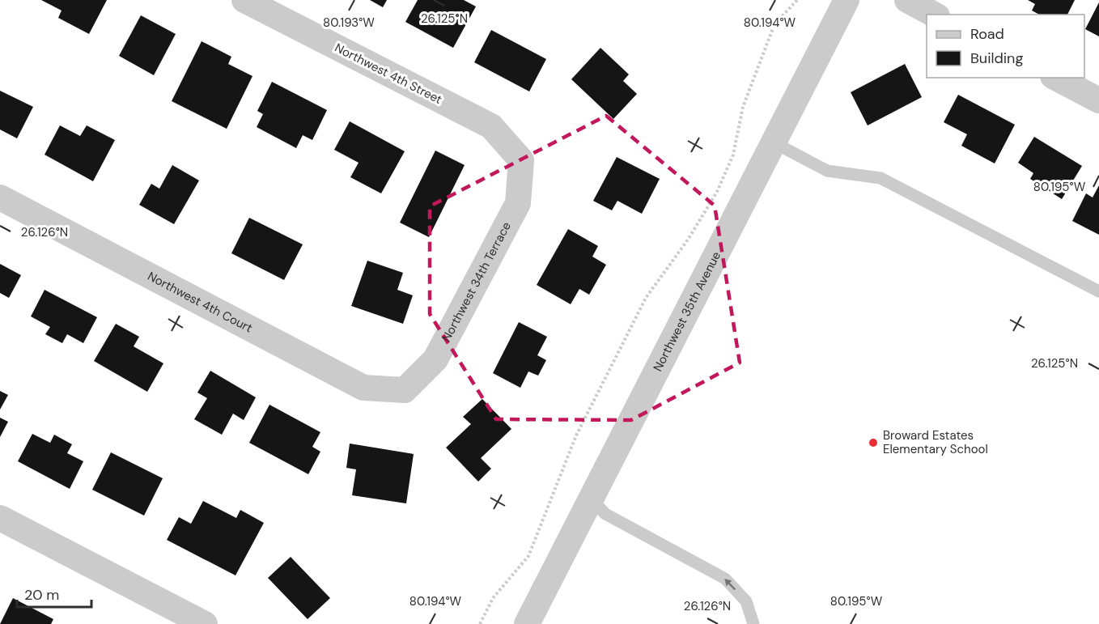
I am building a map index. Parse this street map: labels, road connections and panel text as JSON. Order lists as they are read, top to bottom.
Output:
{
  "streets": {
    "street": [
      "Northwest 4th Street",
      "Northwest 34th Terrace",
      "Northwest 4th Court",
      "Northwest 35th Avenue"
    ]
  },
  "crossings": [
    ["Northwest 4th Street", "Northwest 34th Terrace"],
    ["Northwest 34th Terrace", "Northwest 4th Court"]
  ],
  "places": ["Broward Estates Elementary School"],
  "legend": ["Road", "Building"],
  "scale_bar": "20 m",
  "coordinates": [
    "26.125°N",
    "80.193°W",
    "80.194°W",
    "80.195°W",
    "26.126°N"
  ]
}
